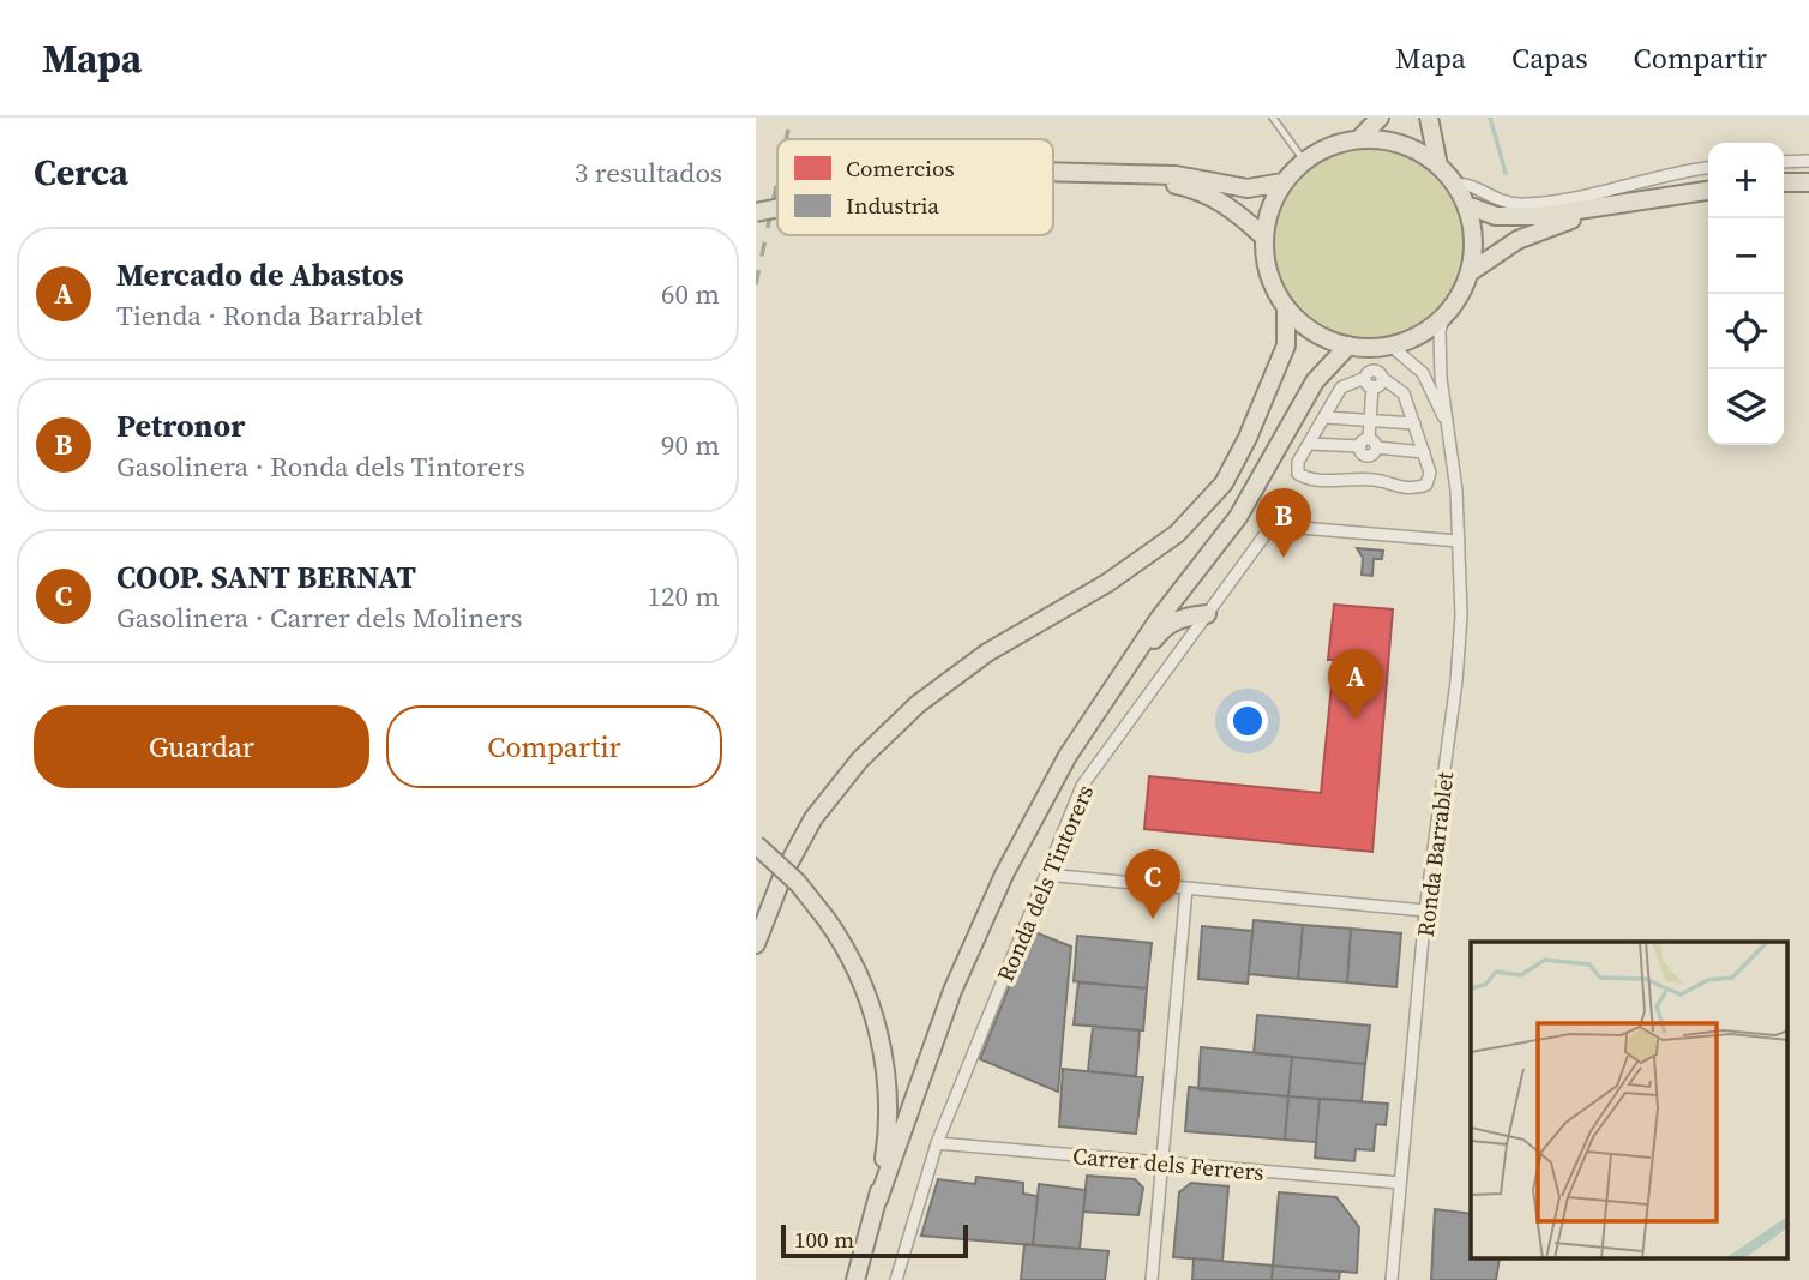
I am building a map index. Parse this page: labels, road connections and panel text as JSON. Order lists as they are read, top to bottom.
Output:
{
  "streets": {
    "street": ["Ronda Barrablet", "Ronda dels Tintorers", "Carrer dels Ferrers"]
  },
  "crossings": [
    ["Ronda Barrablet", "Ronda dels Tintorers"],
    ["Ronda Barrablet", "Carrer dels Ferrers"],
    ["Ronda dels Tintorers", "Carrer dels Ferrers"]
  ],
  "legend": ["Comercios", "Industria"],
  "scale_bar": "100 m",
  "page": {
    "header": "Mapa",
    "nav": ["Mapa", "Capas", "Compartir"],
    "heading": ["Cerca", "3 resultados"],
    "map_buttons": ["+", "−"],
    "list": [
      {
        "mark": "A",
        "name": "Mercado de Abastos",
        "note": "Tienda · Ronda Barrablet",
        "value": "60 m"
      },
      {
        "mark": "B",
        "name": "Petronor",
        "note": "Gasolinera · Ronda dels Tintorers",
        "value": "90 m"
      },
      {
        "mark": "C",
        "name": "COOP. SANT BERNAT",
        "note": "Gasolinera · Carrer dels Moliners",
        "value": "120 m"
      }
    ],
    "pins": ["B", "A", "C"],
    "buttons": ["Guardar", "Compartir"],
    "scale": "100 m"
  }
}
